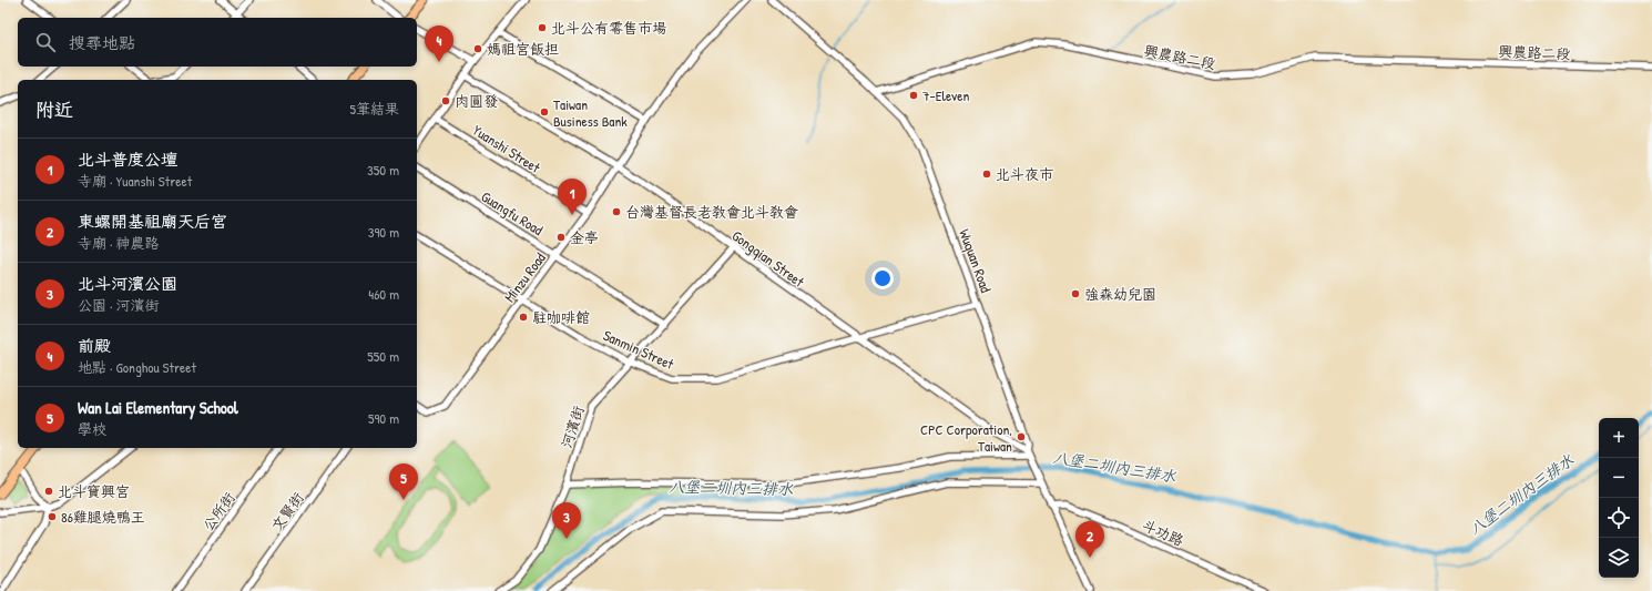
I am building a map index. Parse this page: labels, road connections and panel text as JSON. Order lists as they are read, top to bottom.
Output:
{
  "streets": {
    "street": [
      "興農路二段",
      "Yuanshi Street",
      "Guangfu Road",
      "Gongqian Street",
      "Wuquan Road",
      "Minzu Road",
      "Sanmin Street",
      "河濱街",
      "公所街",
      "文賢街",
      "斗功路"
    ]
  },
  "crossings": [
    ["興農路二段", "Wuquan Road"],
    ["Yuanshi Street", "Minzu Road"],
    ["Guangfu Road", "Minzu Road"],
    ["Guangfu Road", "河濱街"],
    ["Gongqian Street", "Wuquan Road"],
    ["Gongqian Street", "Minzu Road"],
    ["Gongqian Street", "Sanmin Street"],
    ["Gongqian Street", "河濱街"],
    ["Wuquan Road", "Sanmin Street"],
    ["Minzu Road", "Sanmin Street"],
    ["Sanmin Street", "河濱街"]
  ],
  "water": ["八堡二圳內三排水"],
  "places": [
    "北斗公有零售市場",
    "媽祖宮飯担",
    "7-Eleven",
    "肉圓發",
    "Taiwan Business Bank",
    "北斗夜市",
    "台灣基督長老教會北斗教會",
    "金亭",
    "強森幼兒園",
    "駐咖啡館",
    "CPC Corporation, Taiwan",
    "北斗寶興宮",
    "86雞腿燒鴨王"
  ],
  "page": {
    "search": "搜尋地點",
    "pins": [
      "4",
      "1",
      "5",
      "3",
      "2"
    ],
    "heading": ["附近", "5筆結果"],
    "list": [
      {
        "mark": "1",
        "name": "北斗普度公壇",
        "note": "寺廟 · Yuanshi Street",
        "value": "350 m"
      },
      {
        "mark": "2",
        "name": "東螺開基祖廟天后宮",
        "note": "寺廟 · 神農路",
        "value": "390 m"
      },
      {
        "mark": "3",
        "name": "北斗河濱公園",
        "note": "公園 · 河濱街",
        "value": "460 m"
      },
      {
        "mark": "4",
        "name": "前殿",
        "note": "地點 · Gonghou Street",
        "value": "550 m"
      },
      {
        "mark": "5",
        "name": "Wan Lai Elementary School",
        "note": "學校",
        "value": "590 m"
      }
    ],
    "map_buttons": ["+", "−"]
  }
}
